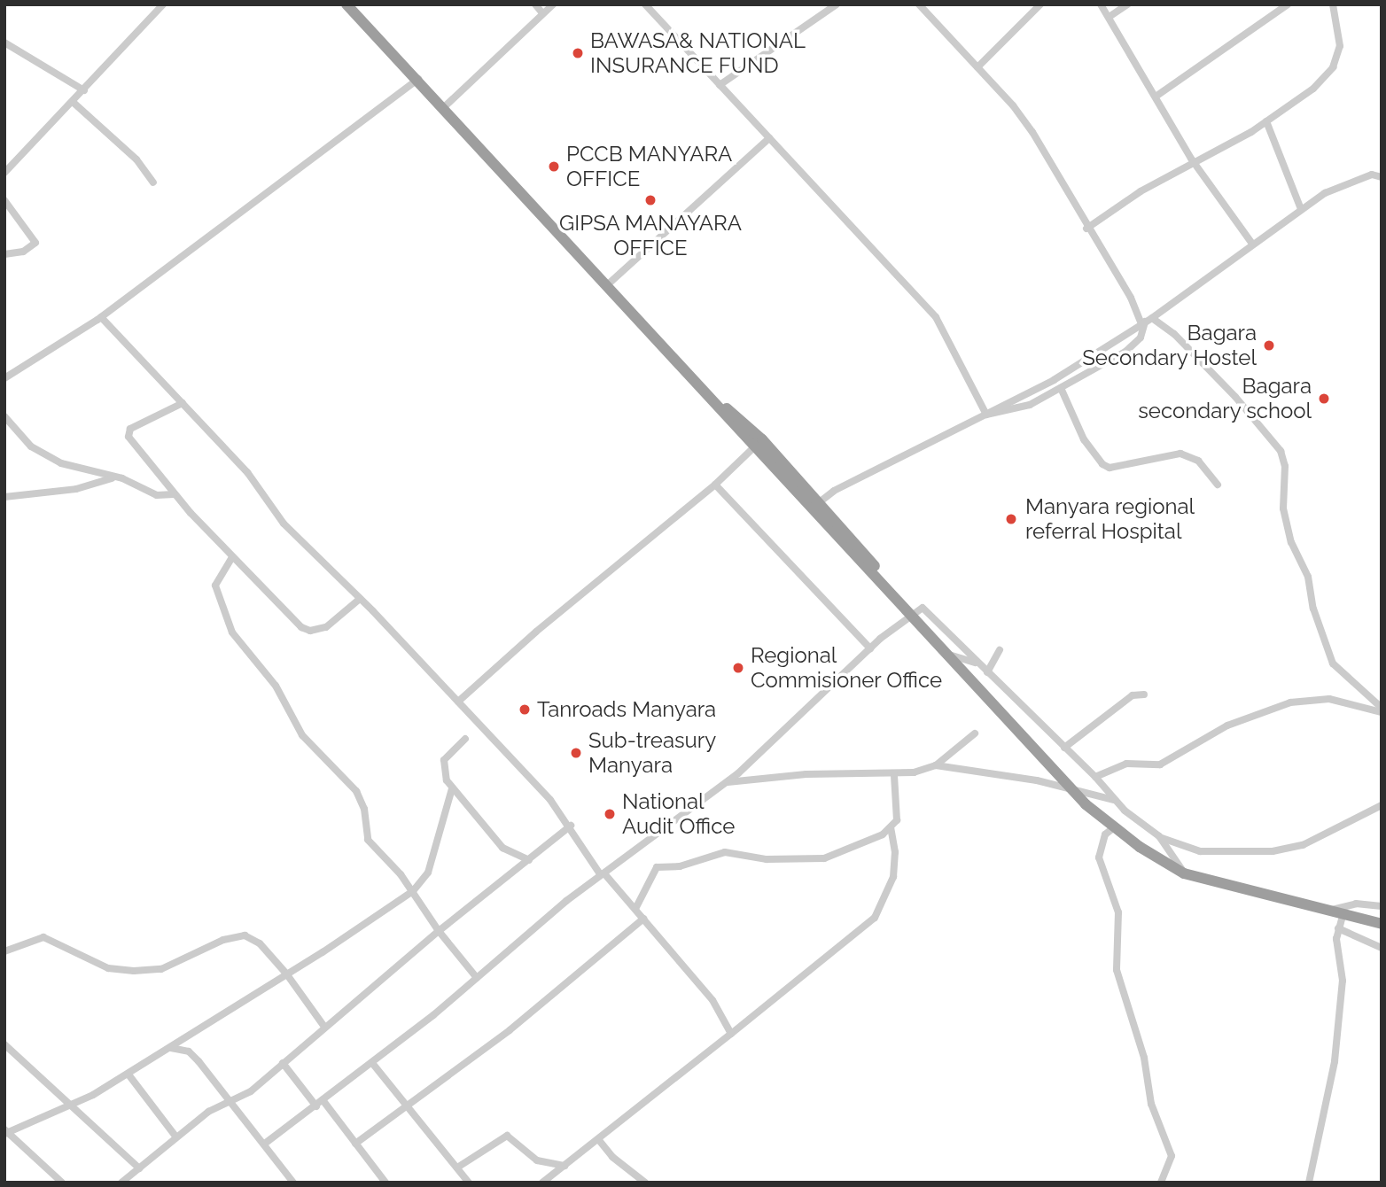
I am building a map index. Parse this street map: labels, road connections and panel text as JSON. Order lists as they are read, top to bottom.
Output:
{
  "places": [
    "BAWASA& NATIONAL INSURANCE FUND",
    "PCCB MANYARA OFFICE",
    "GIPSA MANAYARA OFFICE",
    "Bagara Secondary Hostel",
    "Bagara secondary school",
    "Manyara regional referral Hospital",
    "Regional Commisioner Office",
    "Tanroads Manyara",
    "Sub-treasury Manyara",
    "National Audit Office"
  ]
}
